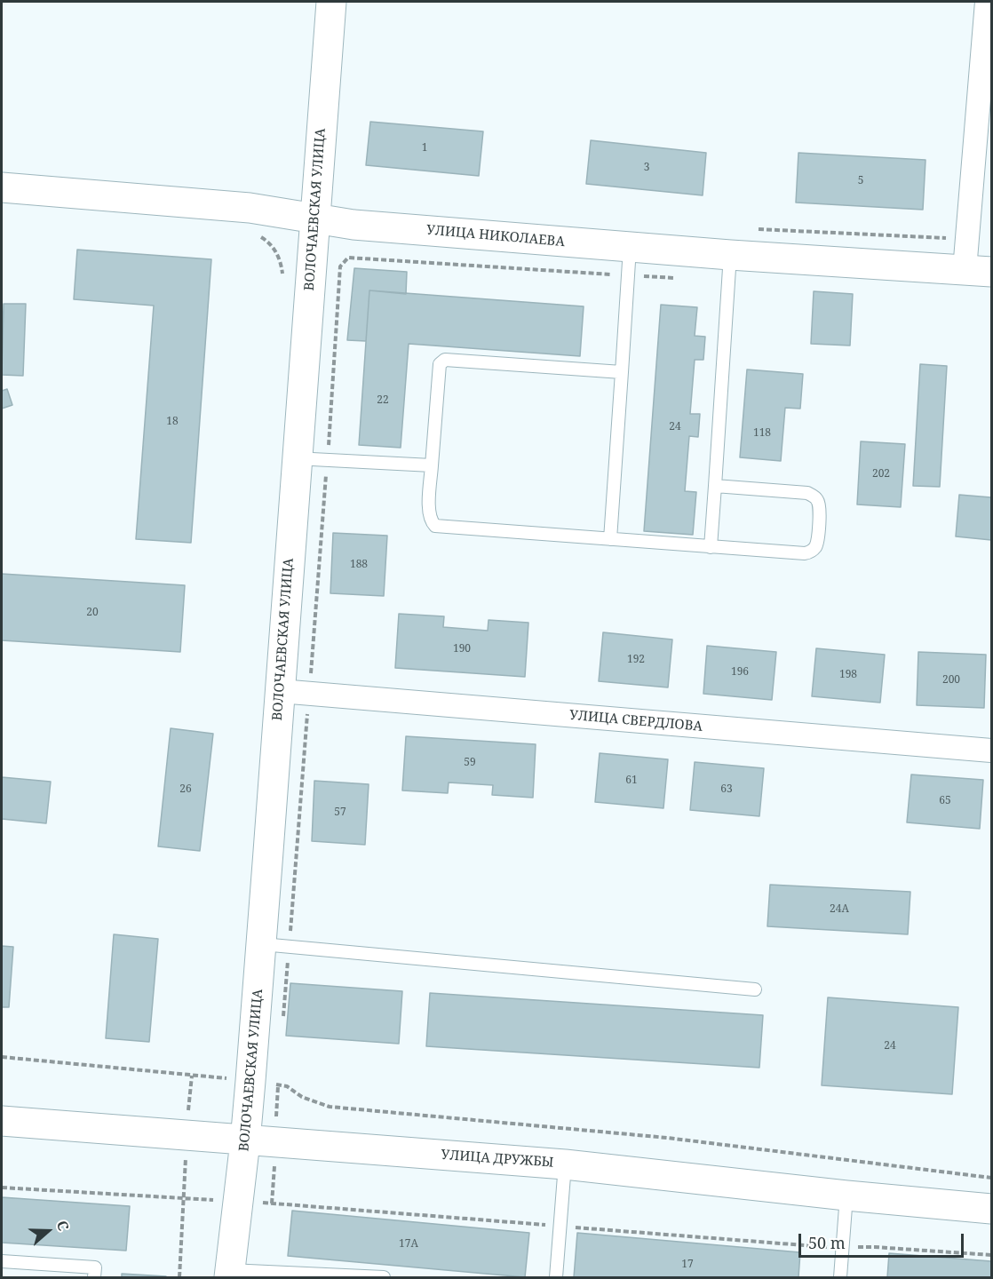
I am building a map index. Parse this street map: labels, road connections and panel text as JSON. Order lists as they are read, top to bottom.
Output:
{
  "streets": {
    "main road": ["ВОЛОЧАЕВСКАЯ УЛИЦА", "УЛИЦА НИКОЛАЕВА", "УЛИЦА ДРУЖБЫ"],
    "street": ["УЛИЦА СВЕРДЛОВА"]
  },
  "crossings": [
    ["ВОЛОЧАЕВСКАЯ УЛИЦА", "УЛИЦА НИКОЛАЕВА"],
    ["ВОЛОЧАЕВСКАЯ УЛИЦА", "УЛИЦА СВЕРДЛОВА"],
    ["ВОЛОЧАЕВСКАЯ УЛИЦА", "УЛИЦА ДРУЖБЫ"]
  ],
  "house_numbers": [
    "1",
    "3",
    "5",
    "22",
    "18",
    "24",
    "118",
    "202",
    "188",
    "20",
    "190",
    "192",
    "196",
    "198",
    "200",
    "59",
    "61",
    "26",
    "63",
    "65",
    "57",
    "24А",
    "24",
    "17А",
    "17"
  ],
  "scale_bar": "50 m",
  "north": "right"
}
